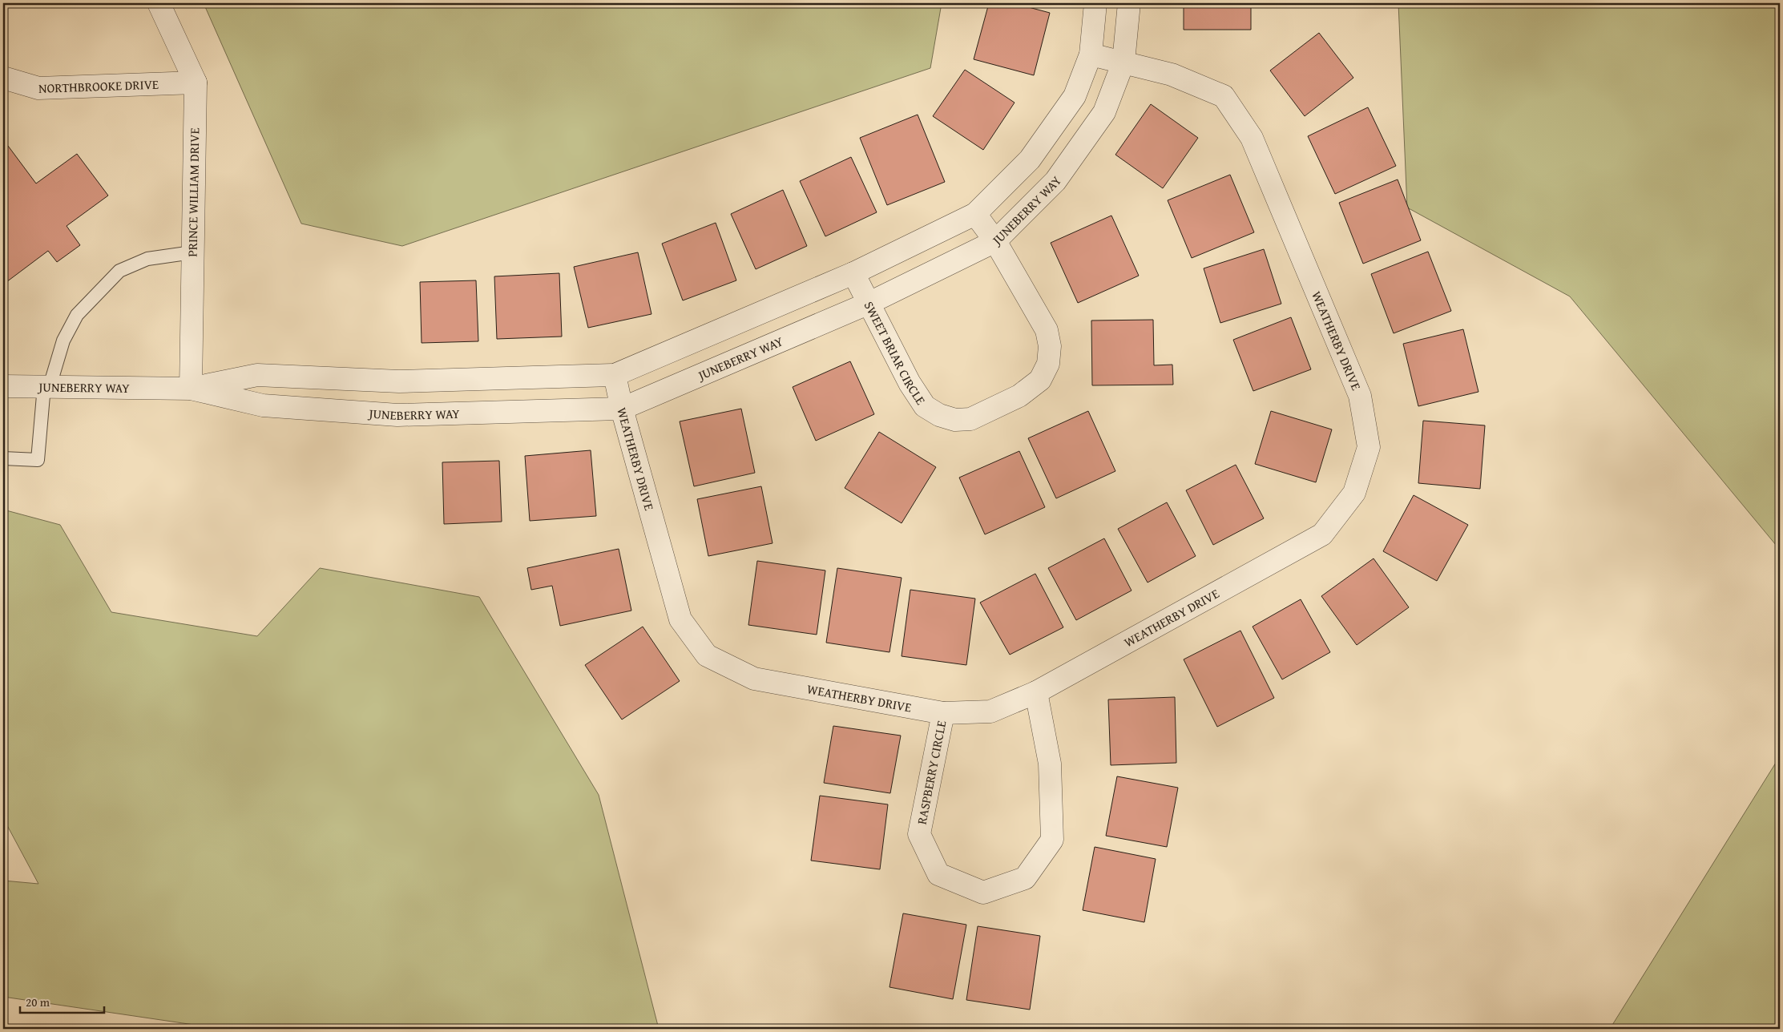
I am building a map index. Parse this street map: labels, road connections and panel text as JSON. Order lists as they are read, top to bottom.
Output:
{
  "streets": {
    "street": [
      "NORTHBROOKE DRIVE",
      "PRINCE WILLIAM DRIVE",
      "JUNEBERRY WAY",
      "WEATHERBY DRIVE",
      "SWEET BRIAR CIRCLE",
      "RASPBERRY CIRCLE"
    ]
  },
  "crossings": [
    ["NORTHBROOKE DRIVE", "PRINCE WILLIAM DRIVE"],
    ["PRINCE WILLIAM DRIVE", "JUNEBERRY WAY"],
    ["JUNEBERRY WAY", "WEATHERBY DRIVE"],
    ["JUNEBERRY WAY", "SWEET BRIAR CIRCLE"],
    ["WEATHERBY DRIVE", "RASPBERRY CIRCLE"]
  ],
  "scale_bar": "20 m"
}
